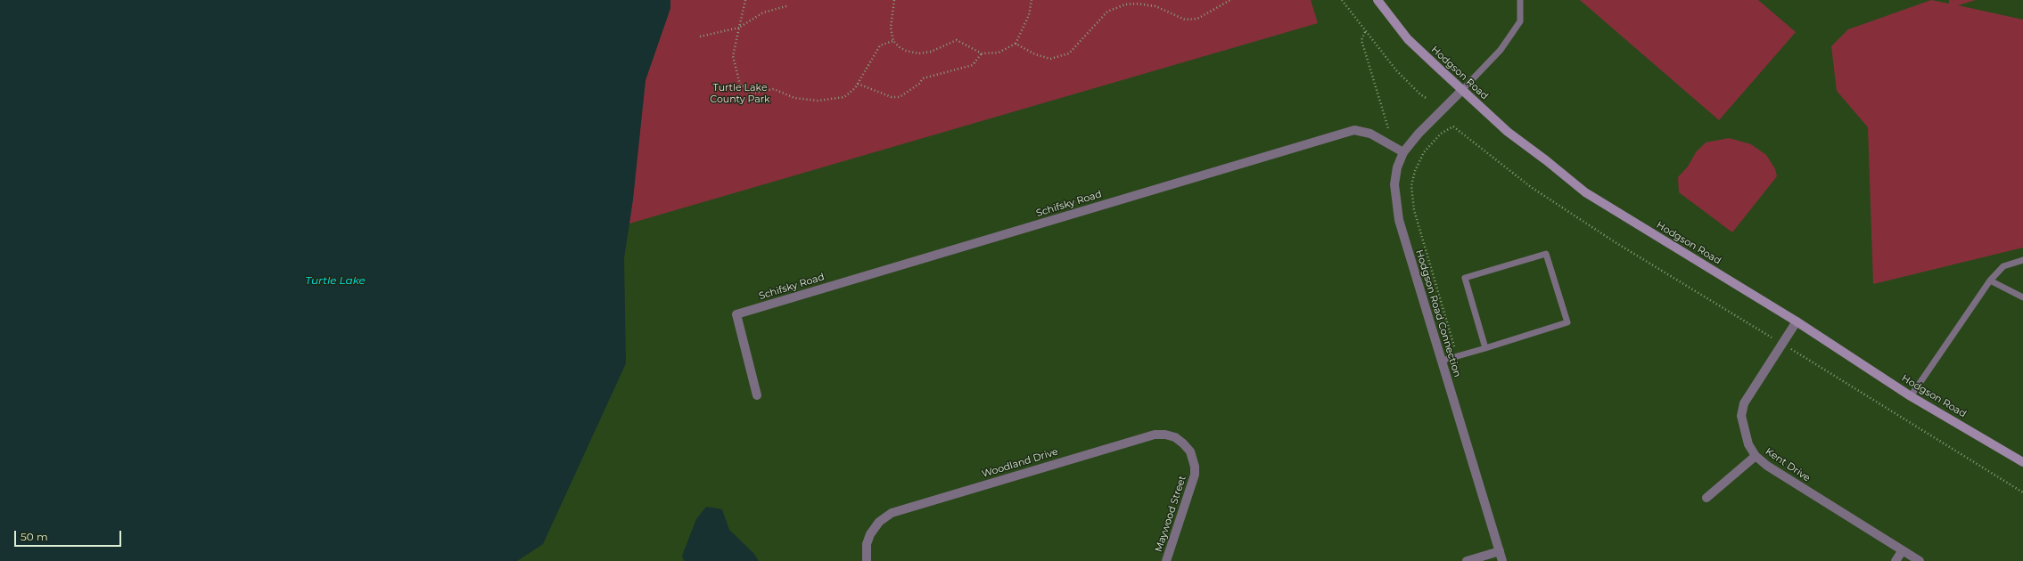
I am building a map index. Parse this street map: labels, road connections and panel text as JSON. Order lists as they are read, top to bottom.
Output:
{
  "streets": {
    "main road": ["Hodgson Road"],
    "street": [
      "Schifsky Road",
      "Hodgson Road Connection",
      "Woodland Drive",
      "Kent Drive",
      "Maywood Street"
    ]
  },
  "crossings": [
    ["Hodgson Road", "Hodgson Road Connection"],
    ["Hodgson Road", "Kent Drive"],
    ["Schifsky Road", "Hodgson Road Connection"],
    ["Woodland Drive", "Maywood Street"]
  ],
  "water": ["Turtle Lake"],
  "parks": ["Turtle Lake County Park"],
  "scale_bar": "50 m"
}
